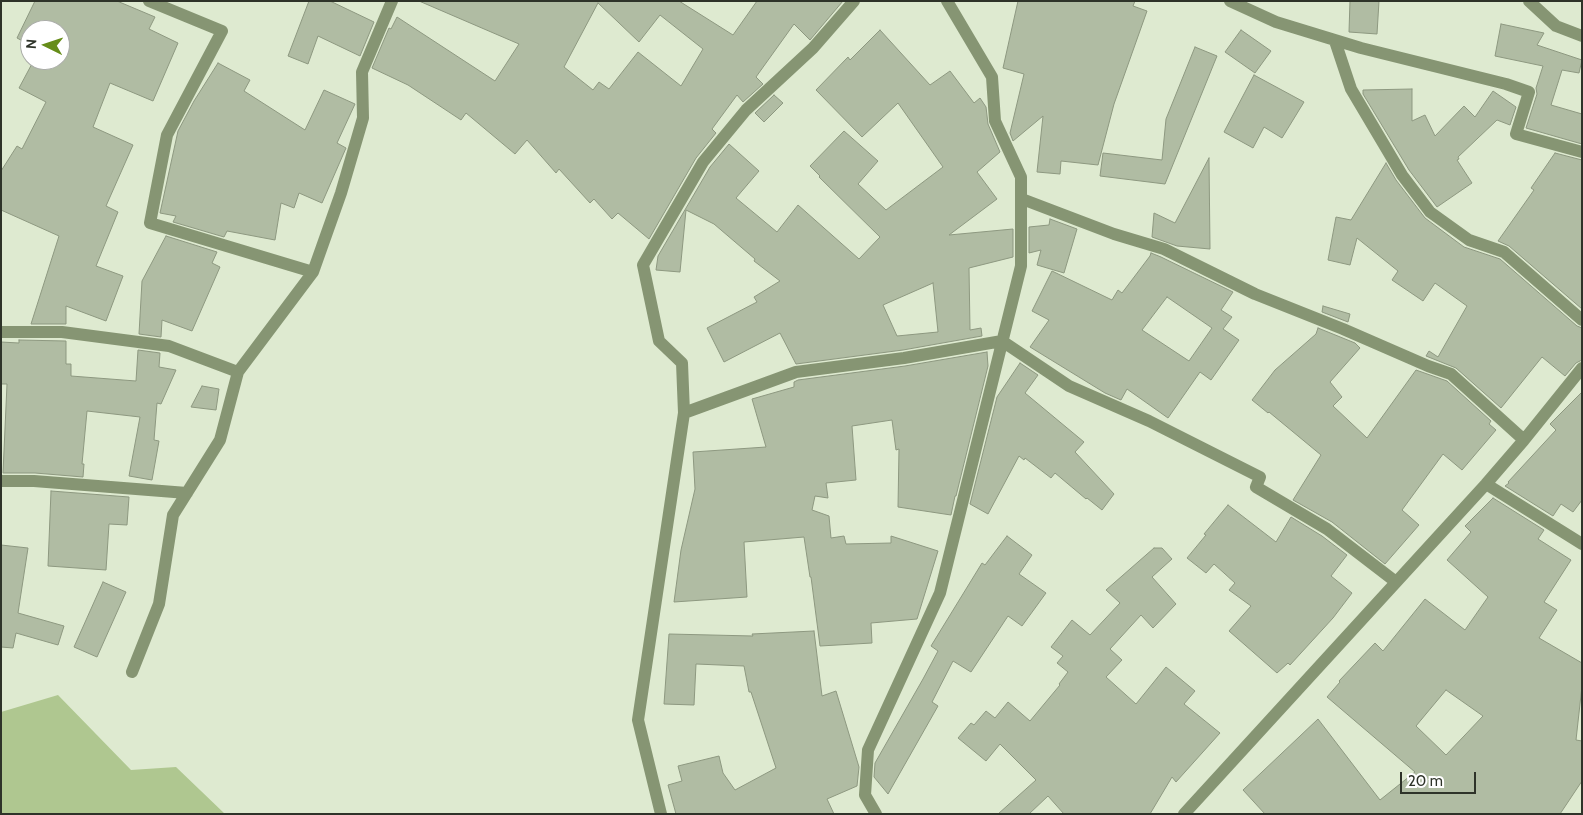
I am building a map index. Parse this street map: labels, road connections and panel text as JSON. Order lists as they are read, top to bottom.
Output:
{
  "scale_bar": "20 m",
  "north": "left"
}
